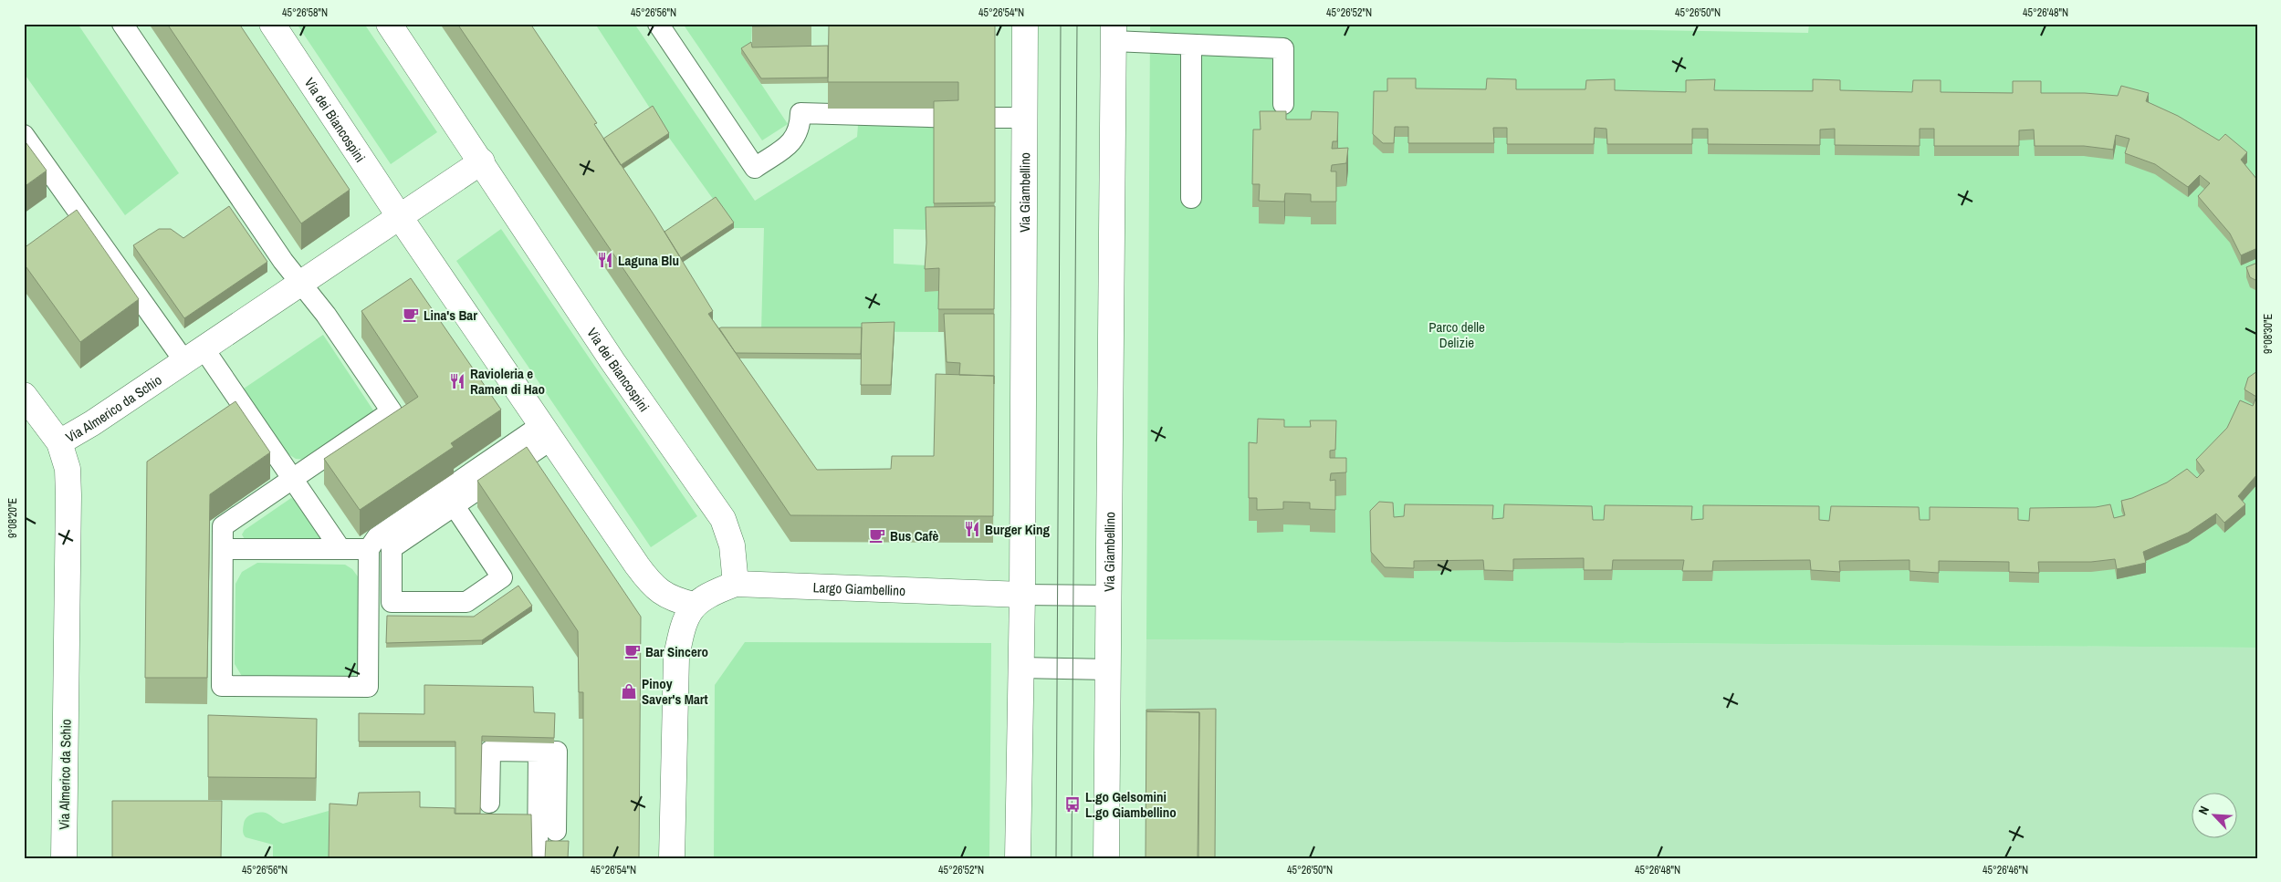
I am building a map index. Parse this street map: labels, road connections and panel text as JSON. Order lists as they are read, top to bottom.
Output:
{
  "streets": {
    "street": [
      "Via dei Biancospini",
      "Via Giambellino",
      "Via Almerico da Schio",
      "Largo Giambellino"
    ]
  },
  "crossings": [
    ["Via dei Biancospini", "Via Almerico da Schio"],
    ["Via dei Biancospini", "Largo Giambellino"],
    ["Via Giambellino", "Largo Giambellino"]
  ],
  "parks": ["Parco delle Delizie"],
  "places": {
    "restaurant": ["Laguna Blu", "Ravioleria e Ramen di Hao", "Burger King"],
    "cafe": ["Lina's Bar", "Bus Cafè", "Bar Sincero"],
    "shop": ["Pinoy Saver's Mart"],
    "bus stop": ["L.go Gelsomini L.go Giambellino"]
  },
  "north": "top left",
  "coordinates": [
    "45°26'58\"N",
    "45°26'56\"N",
    "45°26'54\"N",
    "45°26'52\"N",
    "45°26'50\"N",
    "45°26'48\"N",
    "9°08'30\"E",
    "9°08'20\"E",
    "45°26'46\"N"
  ]
}
